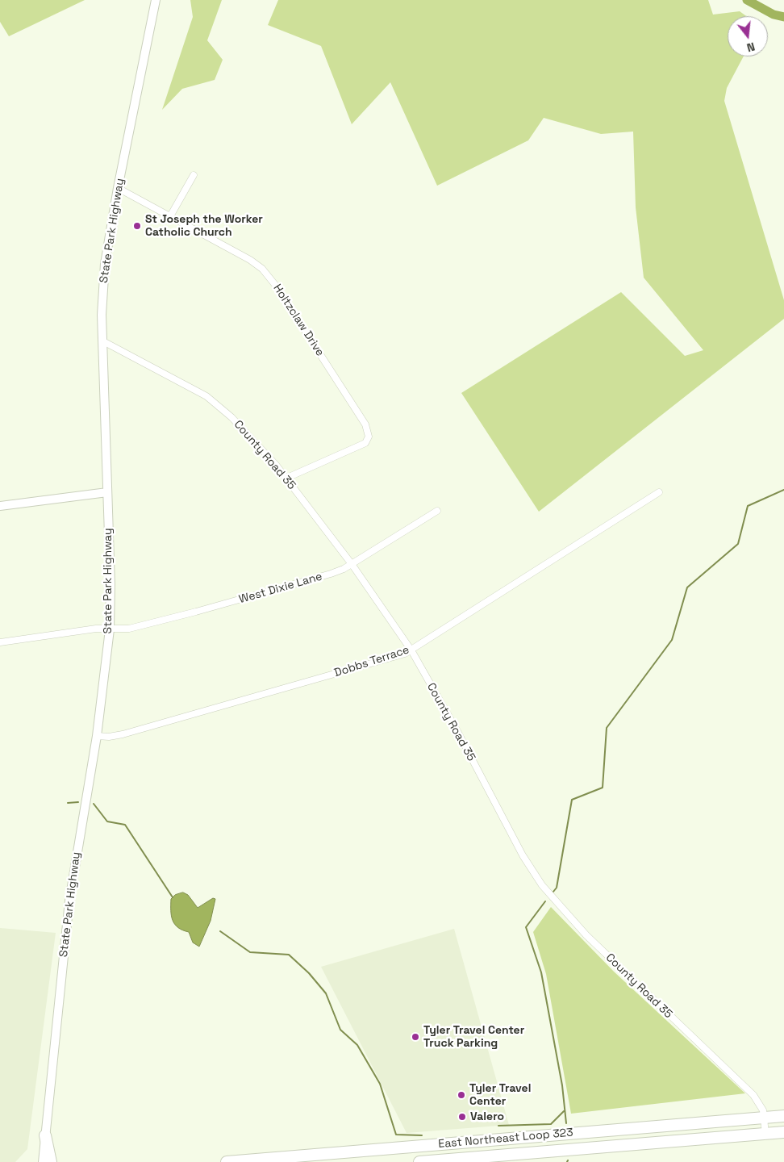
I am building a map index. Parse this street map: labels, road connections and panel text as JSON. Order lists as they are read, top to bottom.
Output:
{
  "streets": {
    "highway": ["East Northeast Loop 323"],
    "main road": ["State Park Highway"],
    "street": [
      "Holtzclaw Drive",
      "County Road 35",
      "West Dixie Lane",
      "Dobbs Terrace"
    ]
  },
  "crossings": [
    ["State Park Highway", "Holtzclaw Drive"],
    ["State Park Highway", "County Road 35"],
    ["State Park Highway", "West Dixie Lane"],
    ["State Park Highway", "Dobbs Terrace"],
    ["Holtzclaw Drive", "County Road 35"],
    ["County Road 35", "West Dixie Lane"],
    ["County Road 35", "Dobbs Terrace"],
    ["County Road 35", "East Northeast Loop 323"]
  ],
  "places": [
    "St Joseph the Worker Catholic Church",
    "Tyler Travel Center Truck Parking",
    "Tyler Travel Center",
    "Valero"
  ],
  "north": "bottom"
}
